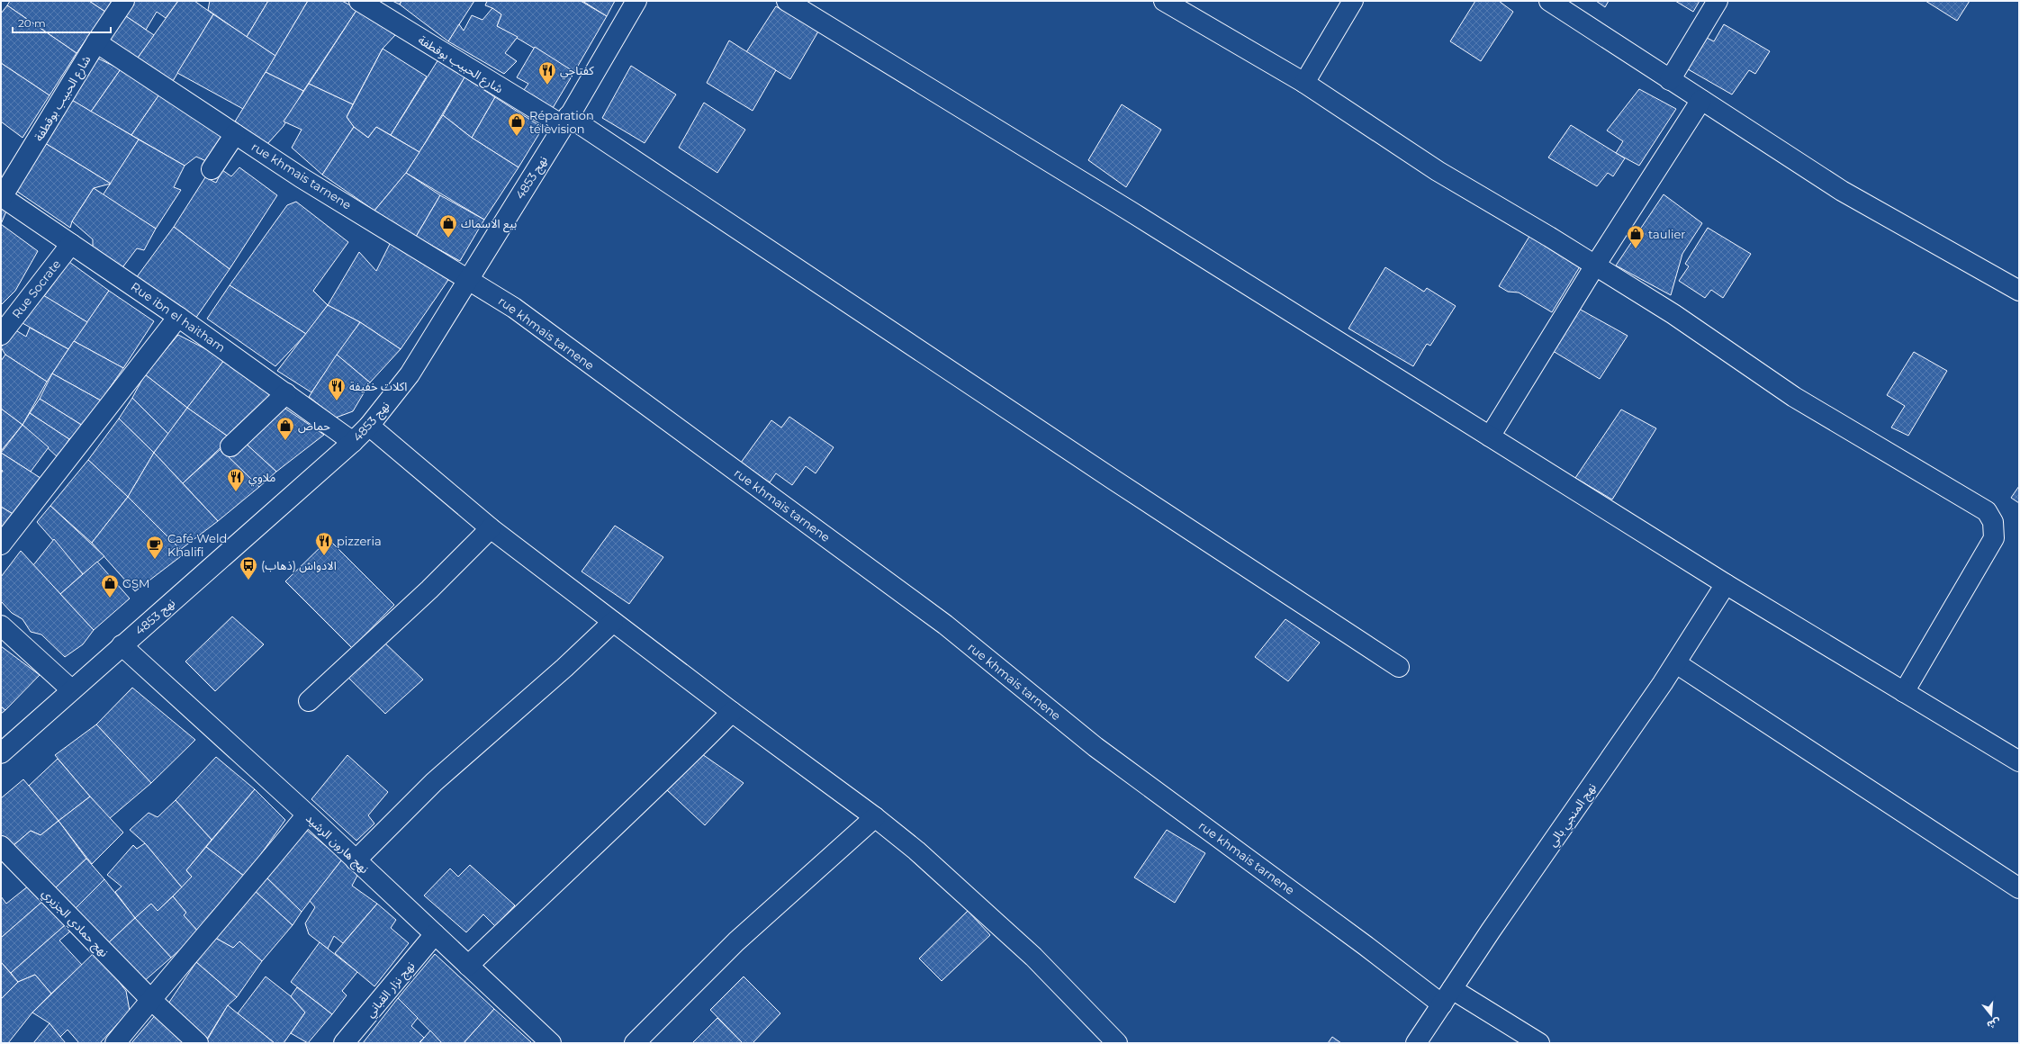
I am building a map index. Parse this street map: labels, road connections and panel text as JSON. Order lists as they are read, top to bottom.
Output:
{
  "streets": {
    "street": [
      "شارع الحبيب بوقطفة",
      "rue khmais tarnene",
      "نهج 4853",
      "Rue Socrate",
      "Rue ibn el haitham",
      "نهج المنجي بالي",
      "نهج هارون الرشيد",
      "نهج حمادي الجزيري",
      "نهج نزار القباني"
    ]
  },
  "crossings": [
    ["شارع الحبيب بوقطفة", "rue khmais tarnene"],
    ["شارع الحبيب بوقطفة", "نهج 4853"],
    ["شارع الحبيب بوقطفة", "Rue ibn el haitham"],
    ["rue khmais tarnene", "نهج 4853"],
    ["rue khmais tarnene", "نهج المنجي بالي"],
    ["نهج 4853", "Rue ibn el haitham"],
    ["نهج 4853", "نهج هارون الرشيد"],
    ["Rue Socrate", "Rue ibn el haitham"],
    ["نهج هارون الرشيد", "نهج نزار القباني"]
  ],
  "places": {
    "restaurant": [
      "كفتاجي",
      "اكلات خفيفة",
      "ملاوي",
      "pizzeria"
    ],
    "shop": [
      "Réparation télèvision",
      "بيع الاسماك",
      "taulier",
      "حماص",
      "GSM"
    ],
    "cafe": ["Café Weld Khalifi"],
    "bus stop": ["الادواش (ذهاب)"]
  },
  "scale_bar": "20 m",
  "north": "bottom"
}
